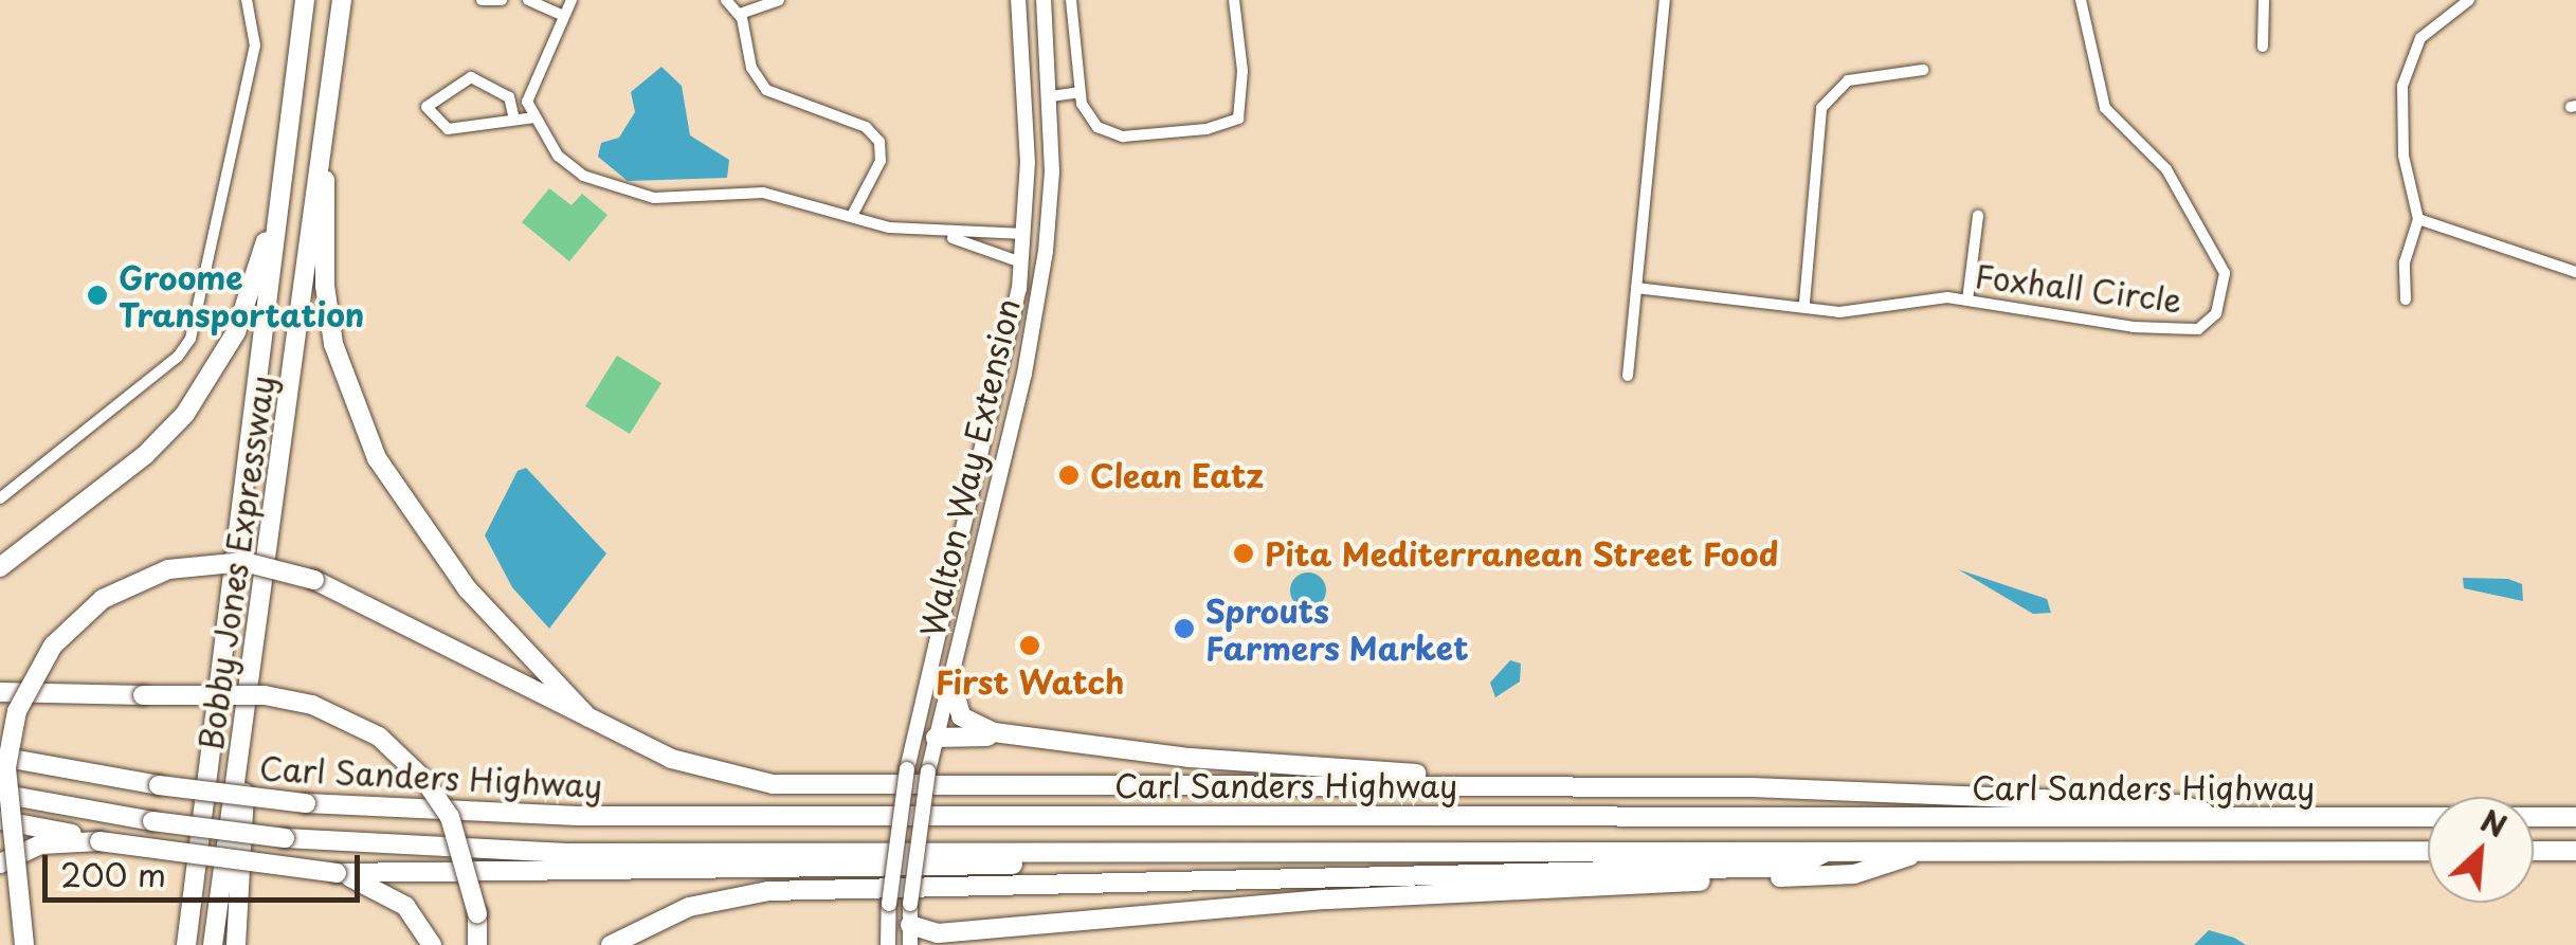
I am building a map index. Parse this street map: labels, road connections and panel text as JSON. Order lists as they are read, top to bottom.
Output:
{
  "streets": {
    "highway": ["Bobby Jones Expressway", "Carl Sanders Highway"],
    "main road": ["Walton Way Extension"],
    "street": ["Foxhall Circle"]
  },
  "places": [
    "Groome Transportation",
    "Clean Eatz",
    "Pita Mediterranean Street Food",
    "Sprouts Farmers Market",
    "First Watch"
  ],
  "scale_bar": "200 m",
  "north": "top right"
}
